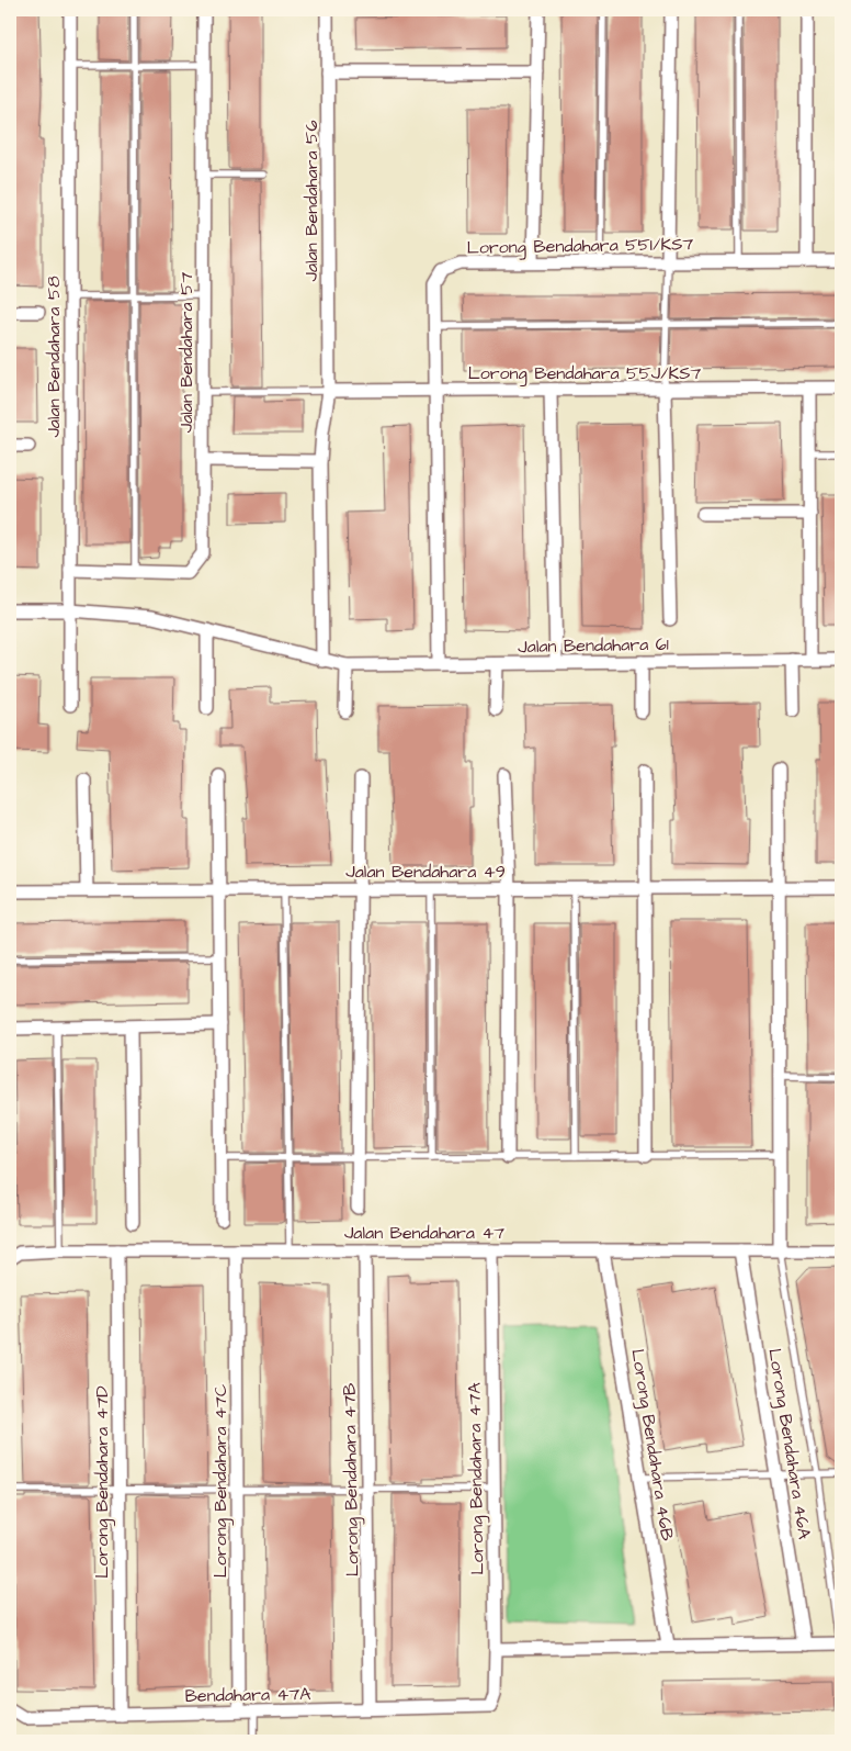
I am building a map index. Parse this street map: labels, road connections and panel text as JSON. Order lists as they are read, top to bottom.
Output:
{
  "streets": {
    "street": [
      "Jalan Bendahara 56",
      "Lorong Bendahara 55I/KS7",
      "Jalan Bendahara 57",
      "Jalan Bendahara 58",
      "Lorong Bendahara 55J/KS7",
      "Jalan Bendahara 61",
      "Jalan Bendahara 49",
      "Jalan Bendahara 47",
      "Lorong Bendahara 46A",
      "Lorong Bendahara 46B",
      "Lorong Bendahara 47A",
      "Lorong Bendahara 47B",
      "Lorong Bendahara 47C",
      "Lorong Bendahara 47D",
      "Bendahara 47A"
    ]
  },
  "crossings": [
    ["Jalan Bendahara 56", "Lorong Bendahara 55J/KS7"],
    ["Jalan Bendahara 56", "Jalan Bendahara 61"],
    ["Lorong Bendahara 55I/KS7", "Lorong Bendahara 55J/KS7"],
    ["Lorong Bendahara 55I/KS7", "Jalan Bendahara 61"],
    ["Jalan Bendahara 57", "Jalan Bendahara 58"],
    ["Jalan Bendahara 58", "Jalan Bendahara 61"],
    ["Jalan Bendahara 47", "Lorong Bendahara 46A"],
    ["Jalan Bendahara 47", "Lorong Bendahara 46B"],
    ["Jalan Bendahara 47", "Lorong Bendahara 47A"],
    ["Jalan Bendahara 47", "Lorong Bendahara 47B"],
    ["Jalan Bendahara 47", "Lorong Bendahara 47C"],
    ["Jalan Bendahara 47", "Lorong Bendahara 47D"],
    ["Lorong Bendahara 47A", "Bendahara 47A"],
    ["Lorong Bendahara 47B", "Bendahara 47A"],
    ["Lorong Bendahara 47C", "Bendahara 47A"],
    ["Lorong Bendahara 47D", "Bendahara 47A"]
  ]
}
